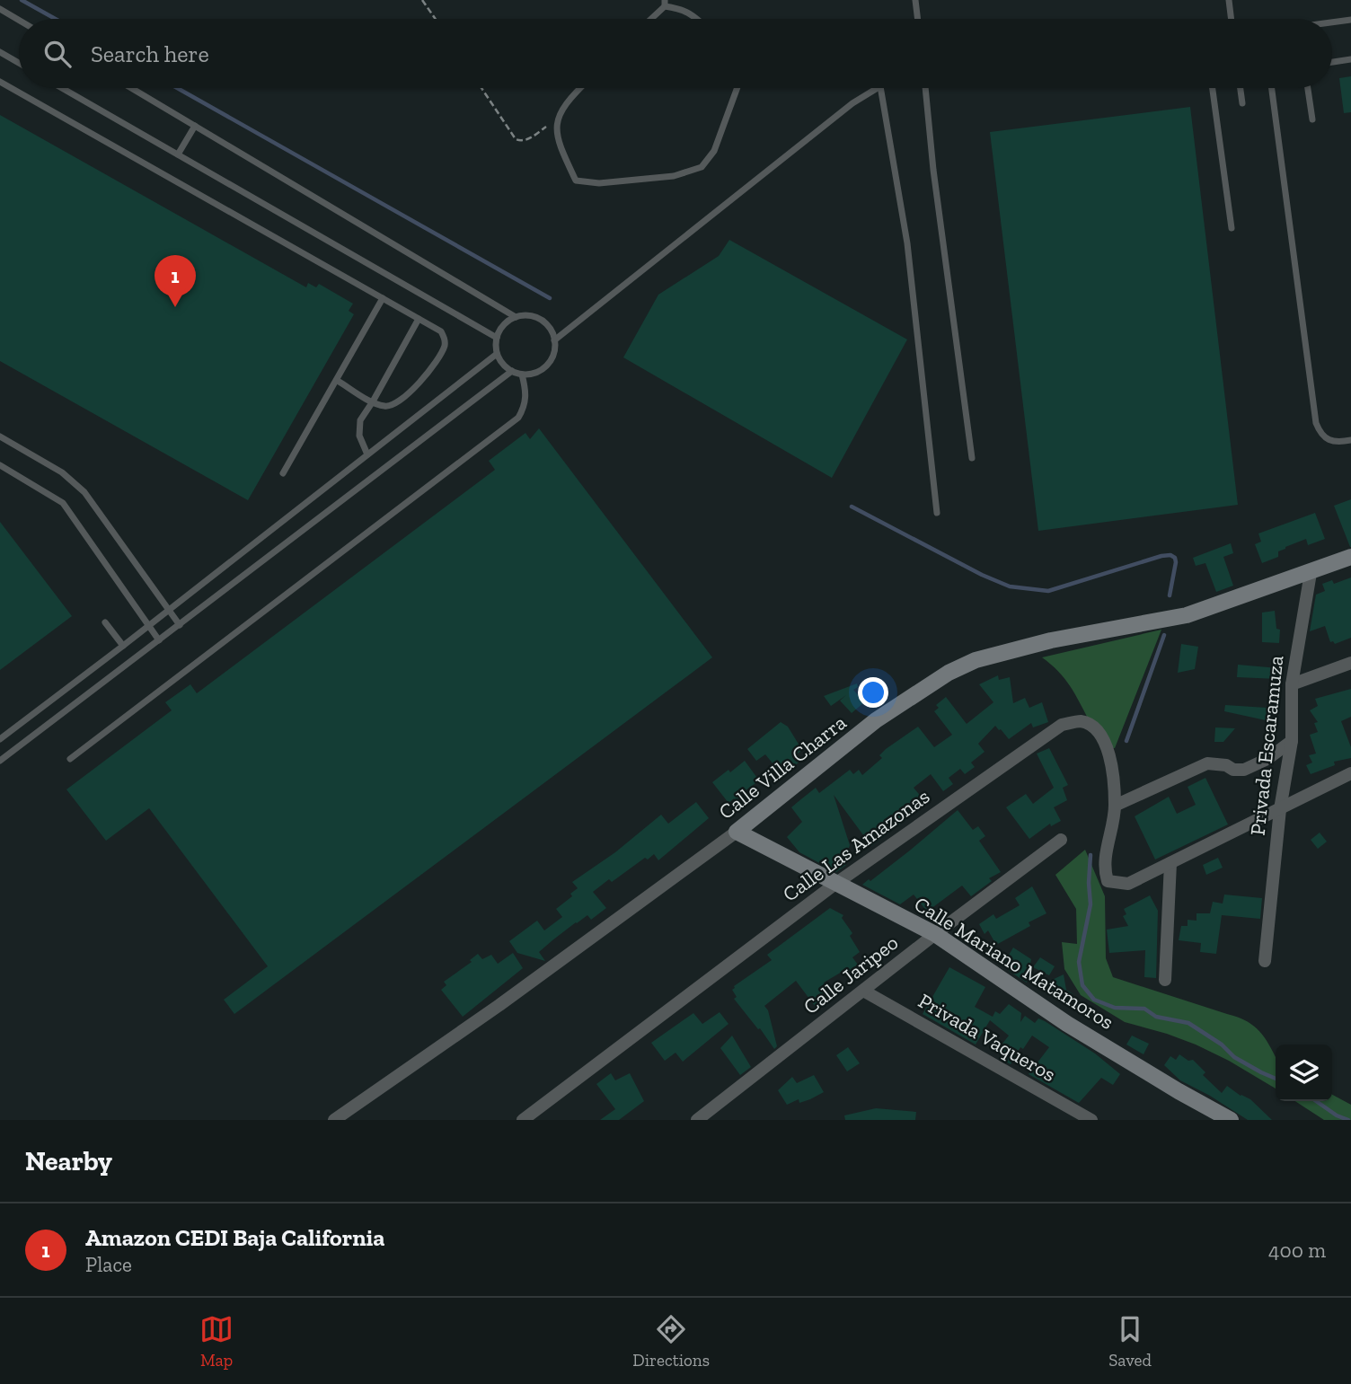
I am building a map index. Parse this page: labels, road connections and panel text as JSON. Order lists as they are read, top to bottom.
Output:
{
  "streets": {
    "street": [
      "Privada Escaramuza",
      "Calle Villa Charra",
      "Calle Las Amazonas",
      "Calle Mariano Matamoros",
      "Calle Jaripeo",
      "Privada Vaqueros"
    ]
  },
  "crossings": [
    ["Privada Escaramuza", "Calle Villa Charra"],
    ["Calle Villa Charra", "Calle Mariano Matamoros"],
    ["Calle Las Amazonas", "Calle Mariano Matamoros"],
    ["Calle Mariano Matamoros", "Calle Jaripeo"],
    ["Calle Jaripeo", "Privada Vaqueros"]
  ],
  "page": {
    "search": "Search here",
    "pins": "1",
    "heading": "Nearby",
    "list": [
      {
        "mark": "1",
        "name": "Amazon CEDI Baja California",
        "note": "Place",
        "value": "400 m"
      }
    ],
    "nav": ["Map", "Directions", "Saved"]
  }
}
